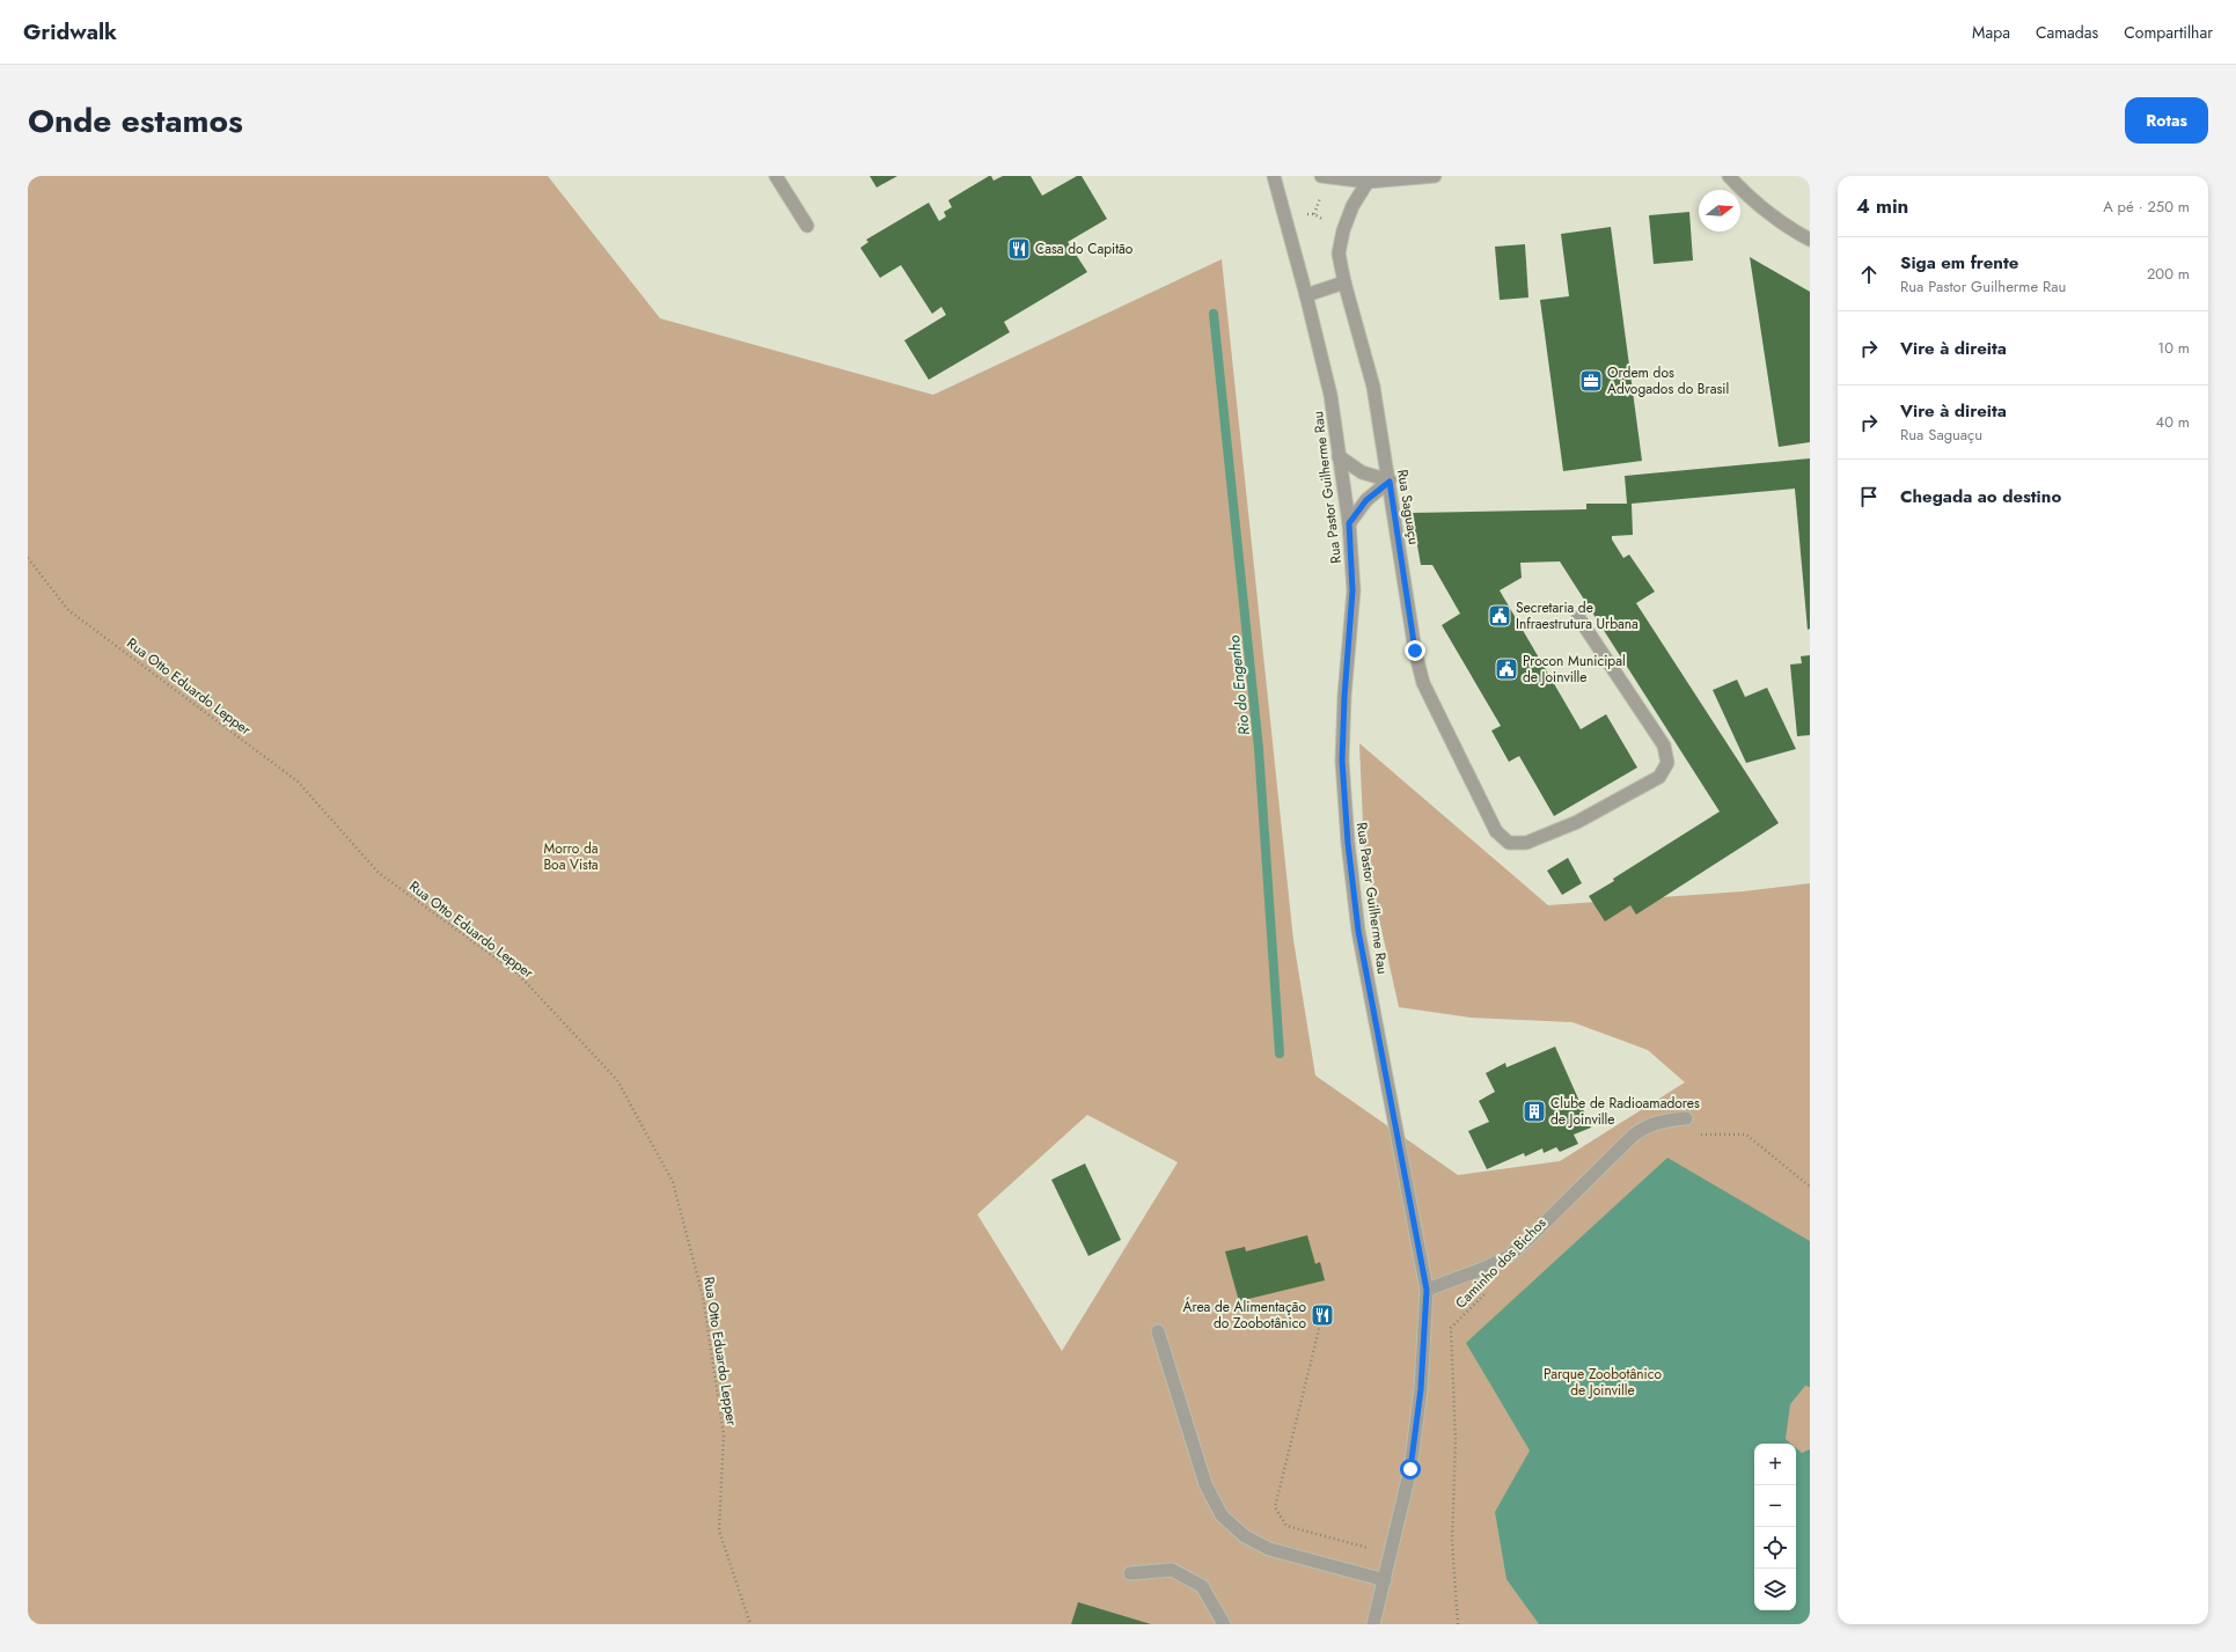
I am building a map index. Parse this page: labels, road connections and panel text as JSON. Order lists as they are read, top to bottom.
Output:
{
  "streets": {
    "street": ["Rua Pastor Guilherme Rau", "Rua Saguaçu"],
    "path": ["Rua Otto Eduardo Lepper", "Caminho dos Bichos"]
  },
  "water": ["Rio do Engenho"],
  "parks": ["Morro da Boa Vista", "Parque Zoobotânico de Joinville"],
  "places": {
    "restaurant": ["Casa do Capitão", "Área de Alimentação do Zoobotânico"],
    "office": ["Ordem dos Advogados do Brasil"],
    "public building": ["Secretaria de Infraestrutura Urbana", "Procon Municipal de Joinville"],
    "building": ["Clube de Radioamadores de Joinville"]
  },
  "north": "right",
  "page": {
    "header": "Gridwalk",
    "nav": ["Mapa", "Camadas", "Compartilhar"],
    "title": "Onde estamos",
    "buttons": "Rotas",
    "heading": ["4 min", "A pé · 250 m"],
    "list": [
      ["Siga em frente", "Rua Pastor Guilherme Rau", "200 m"],
      ["Vire à direita", "10 m"],
      ["Vire à direita", "Rua Saguaçu", "40 m"],
      "Chegada ao destino"
    ],
    "map_buttons": ["+", "−"]
  }
}
